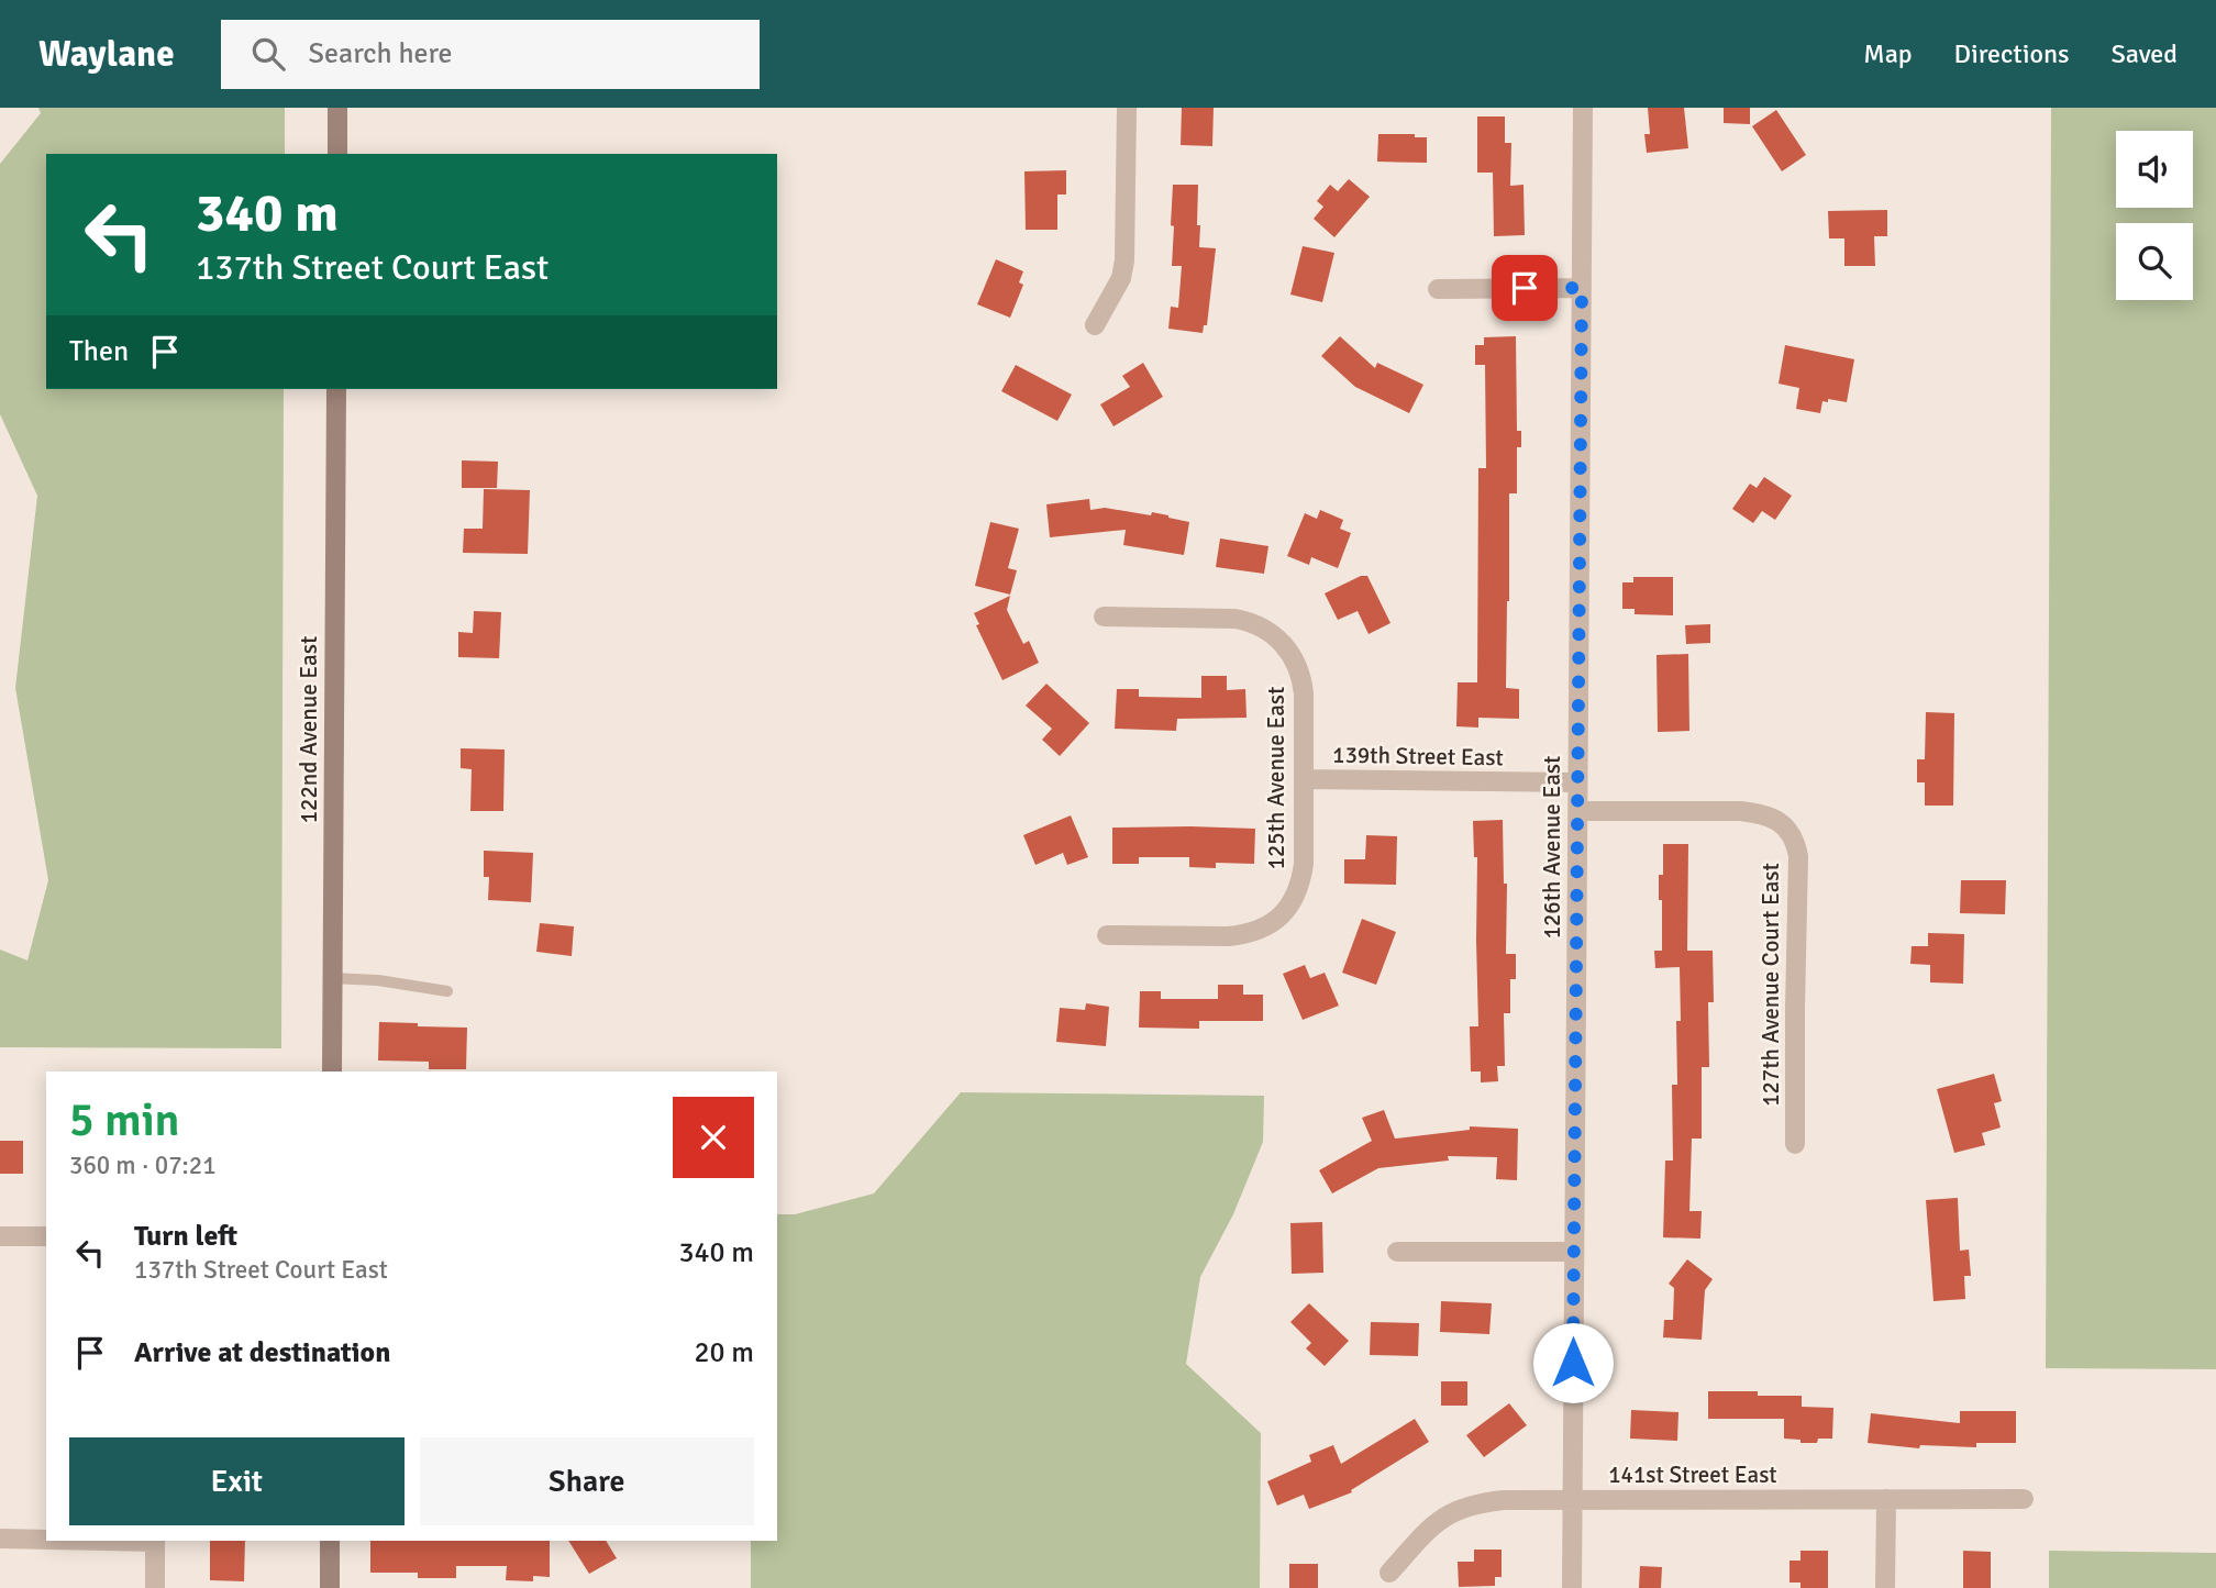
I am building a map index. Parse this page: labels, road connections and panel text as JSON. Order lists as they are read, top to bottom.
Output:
{
  "streets": {
    "main road": ["122nd Avenue East"],
    "street": [
      "139th Street East",
      "125th Avenue East",
      "126th Avenue East",
      "127th Avenue Court East",
      "141st Street East"
    ]
  },
  "crossings": [
    ["139th Street East", "125th Avenue East"],
    ["139th Street East", "126th Avenue East"],
    ["126th Avenue East", "127th Avenue Court East"],
    ["126th Avenue East", "141st Street East"]
  ],
  "page": {
    "header": "Waylane",
    "search": "Search here",
    "nav": ["Map", "Directions", "Saved"],
    "turn": ["340 m", "137th Street Court East"],
    "then": "Then",
    "heading": ["5 min", "360 m · 07:21"],
    "list": [
      {
        "name": "Turn left",
        "note": "137th Street Court East",
        "value": "340 m"
      },
      {
        "name": "Arrive at destination",
        "value": "20 m"
      }
    ],
    "buttons": ["Exit", "Share"]
  }
}
